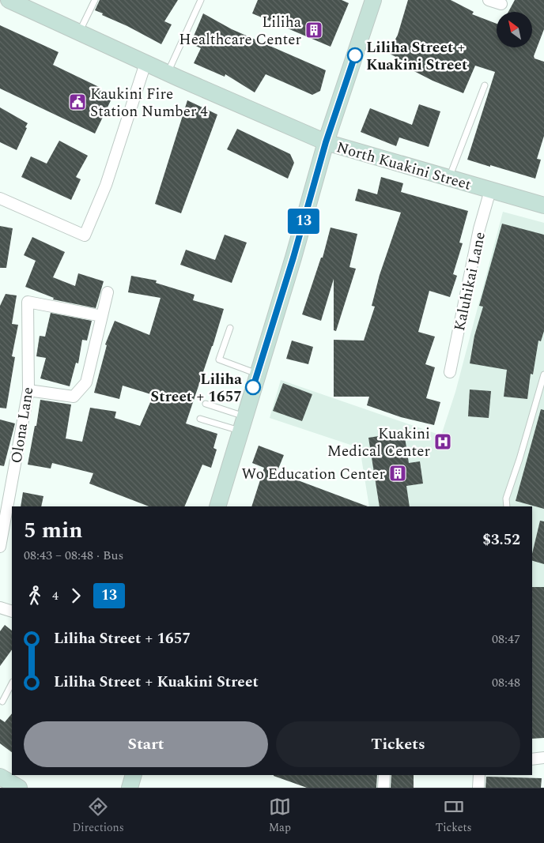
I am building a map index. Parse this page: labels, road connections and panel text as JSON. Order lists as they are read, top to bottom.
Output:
{
  "streets": {
    "street": ["North Kuakini Street", "Kaluhikai Lane", "Olona Lane"]
  },
  "crossings": [
    ["North Kuakini Street", "Kaluhikai Lane"]
  ],
  "places": {
    "building": ["Liliha Healthcare Center", "Wo Education Center"],
    "other": ["Liliha Street + Kuakini Street", "Liliha Street + 1657"],
    "public building": ["Kaukini Fire Station Number 4"],
    "hospital": ["Kuakini Medical Center"]
  },
  "lines": ["bus line 13"],
  "north": "top left",
  "page": {
    "on_map": "13",
    "heading": ["5 min", "08:43 – 08:48 · Bus", "$3.52"],
    "legs": ["4", "13"],
    "list": [
      {
        "name": "Liliha Street + 1657",
        "value": "08:47"
      },
      {
        "name": "Liliha Street + Kuakini Street",
        "value": "08:48"
      }
    ],
    "buttons": ["Start", "Tickets"],
    "tabs": ["Directions", "Map", "Tickets"]
  }
}
